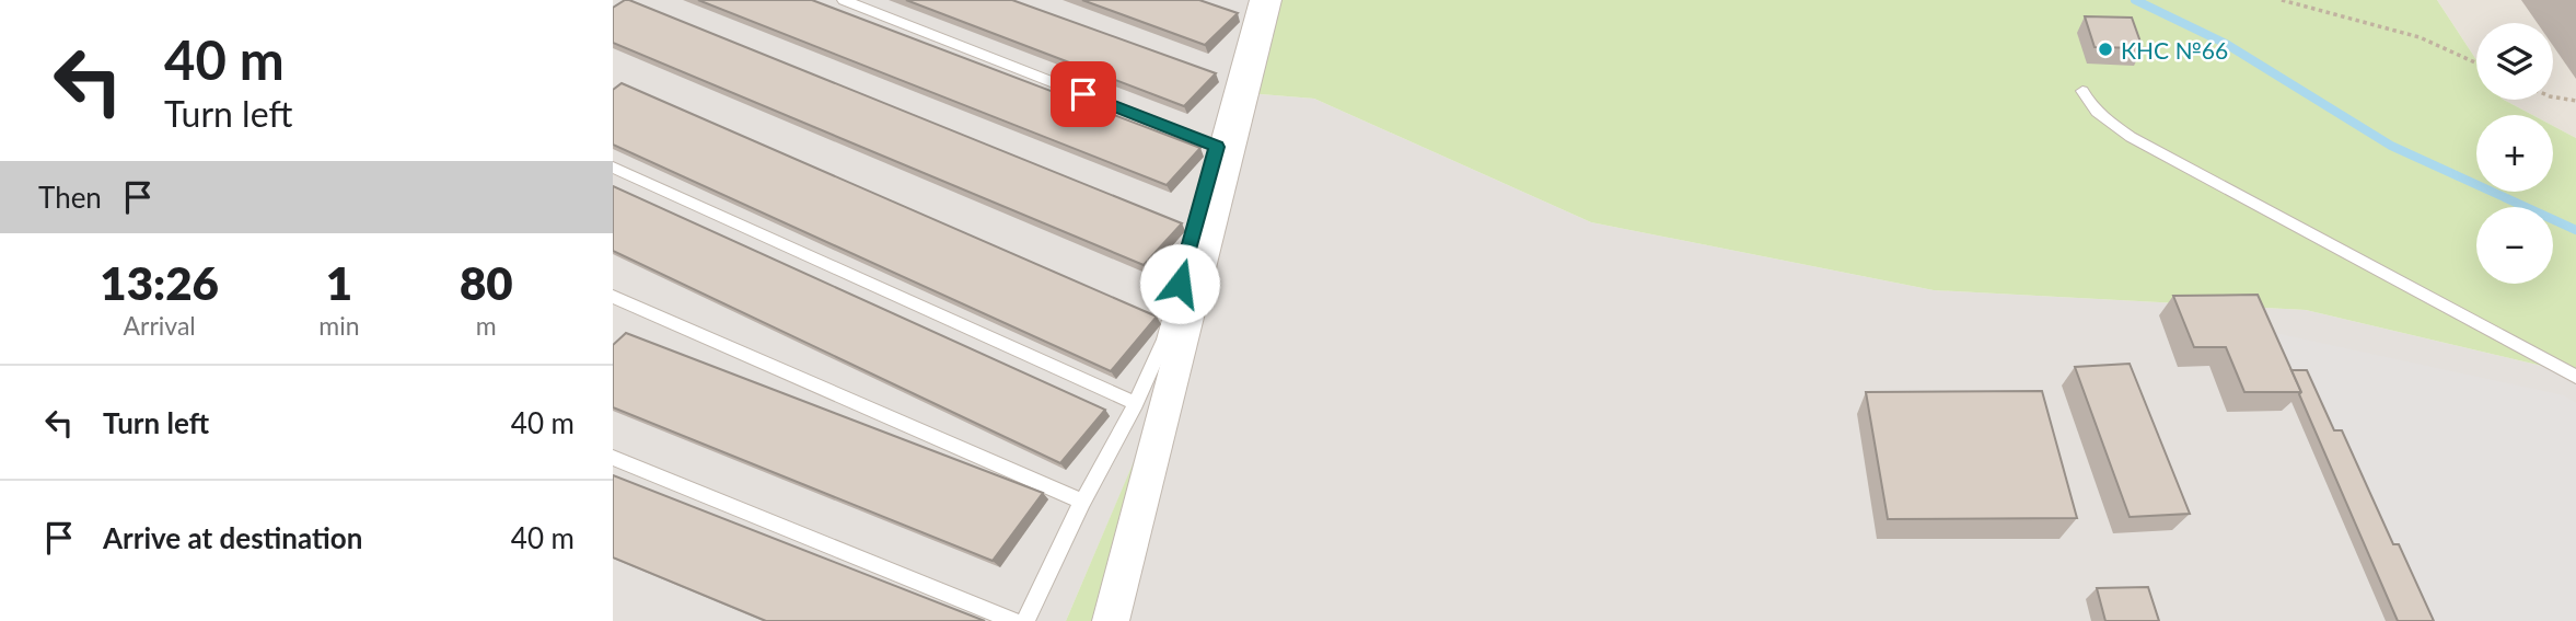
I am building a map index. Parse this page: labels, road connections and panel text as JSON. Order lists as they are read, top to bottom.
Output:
{
  "places": ["КНС №66"],
  "page": {
    "turn": ["40 m", "Turn left"],
    "map_buttons": ["+", "−"],
    "then": "Then",
    "eta": [
      "13:26",
      "Arrival",
      "1",
      "min",
      "80",
      "m"
    ],
    "list": [
      {
        "name": "Turn left",
        "value": "40 m"
      },
      {
        "name": "Arrive at destination",
        "value": "40 m"
      }
    ]
  }
}
